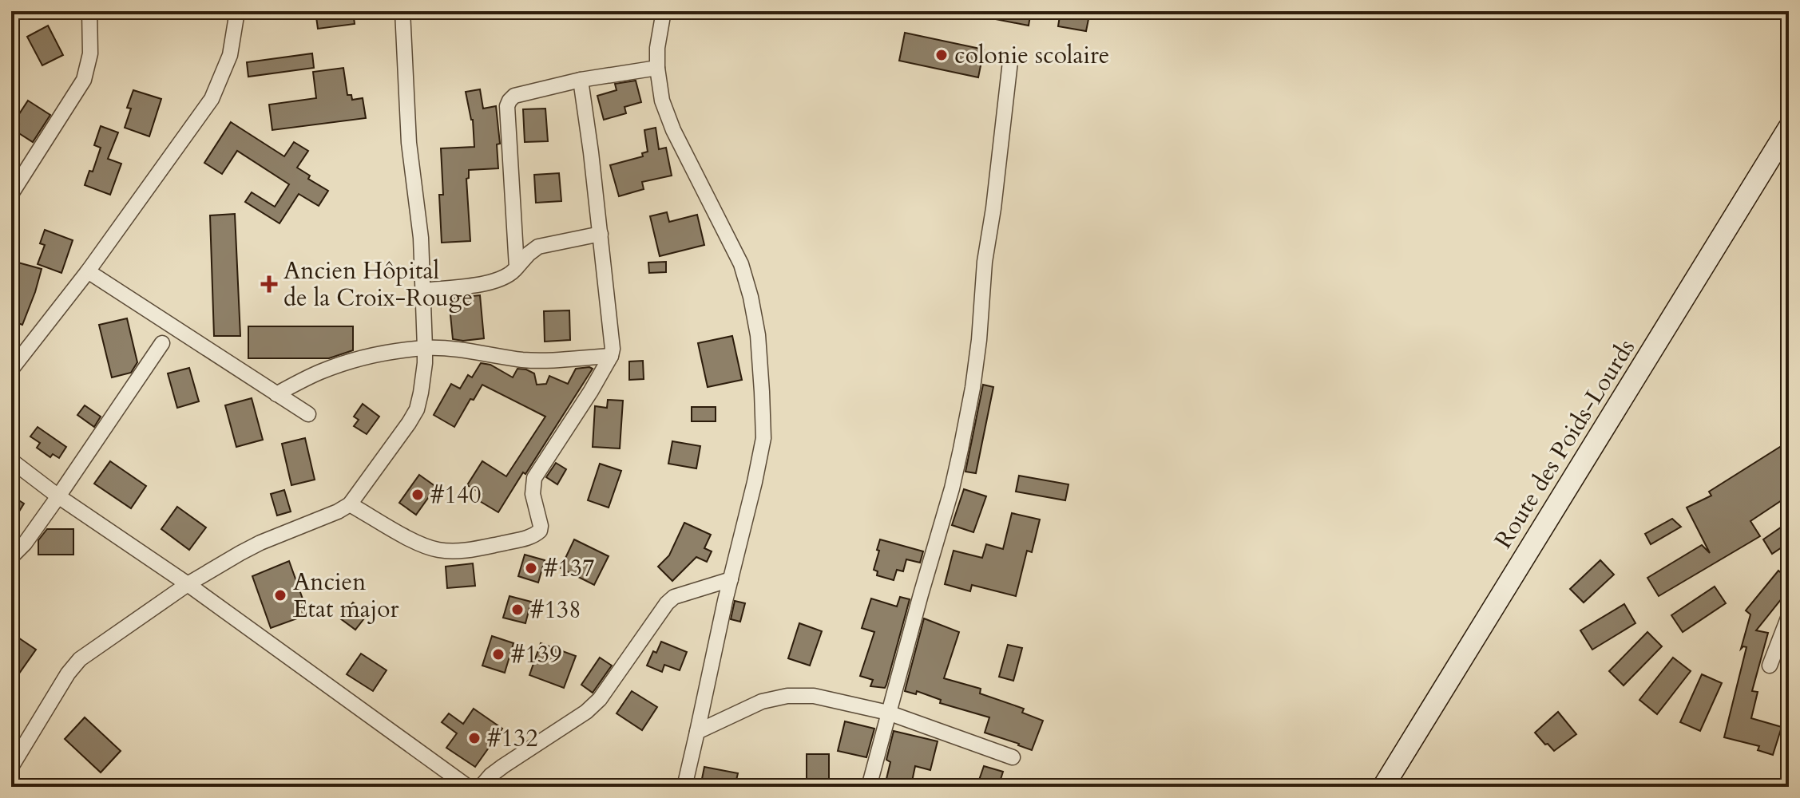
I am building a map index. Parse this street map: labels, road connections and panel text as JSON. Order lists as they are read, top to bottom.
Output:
{
  "streets": {
    "street": ["Route des Poids-Lourds"]
  },
  "places": {
    "other": [
      "colonie scolaire",
      "#140",
      "#137",
      "Ancien Etat major",
      "#138",
      "#139",
      "#132"
    ],
    "health": ["Ancien Hôpital de la Croix-Rouge"]
  }
}
